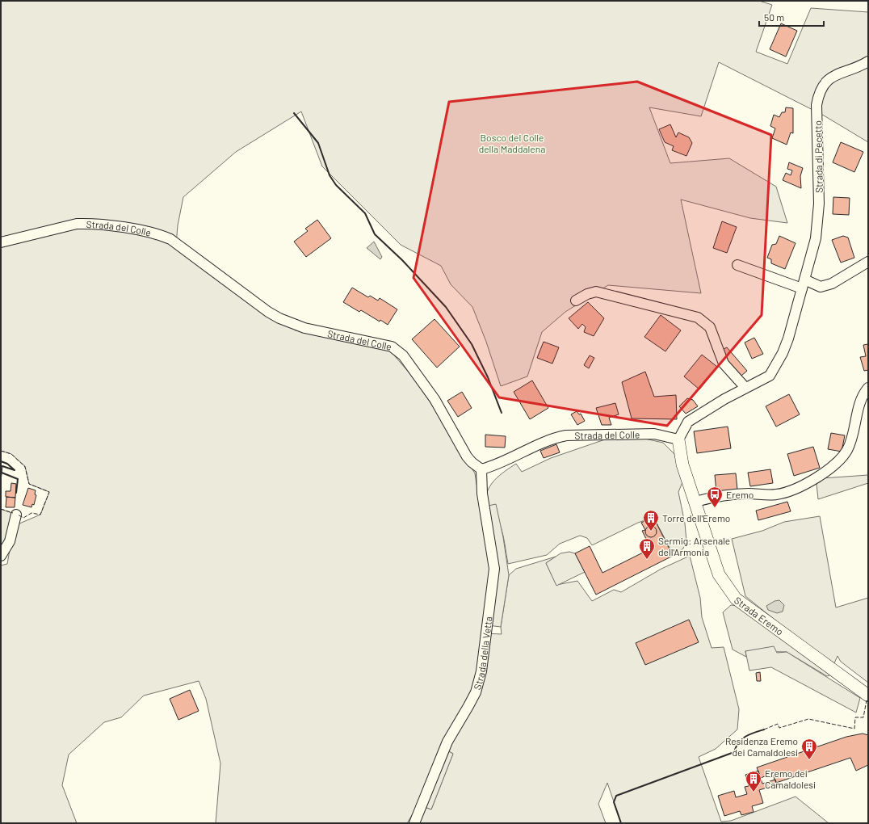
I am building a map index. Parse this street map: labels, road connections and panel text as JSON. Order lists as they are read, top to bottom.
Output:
{
  "streets": {
    "main road": ["Strada Eremo"],
    "street": ["Strada di Pecetto", "Strada del Colle", "Strada della Vetta"]
  },
  "crossings": [
    ["Strada del Colle", "Strada Eremo"],
    ["Strada del Colle", "Strada della Vetta"]
  ],
  "parks": ["Bosco del Colle della Maddalena"],
  "places": {
    "bus stop": ["Eremo"],
    "building": [
      "Torre dell'Eremo",
      "Sermig: Arsenale dell'Armonia",
      "Residenza Eremo dei Camaldolesi",
      "Eremo dei Camaldolesi"
    ]
  },
  "scale_bar": "50 m"
}
